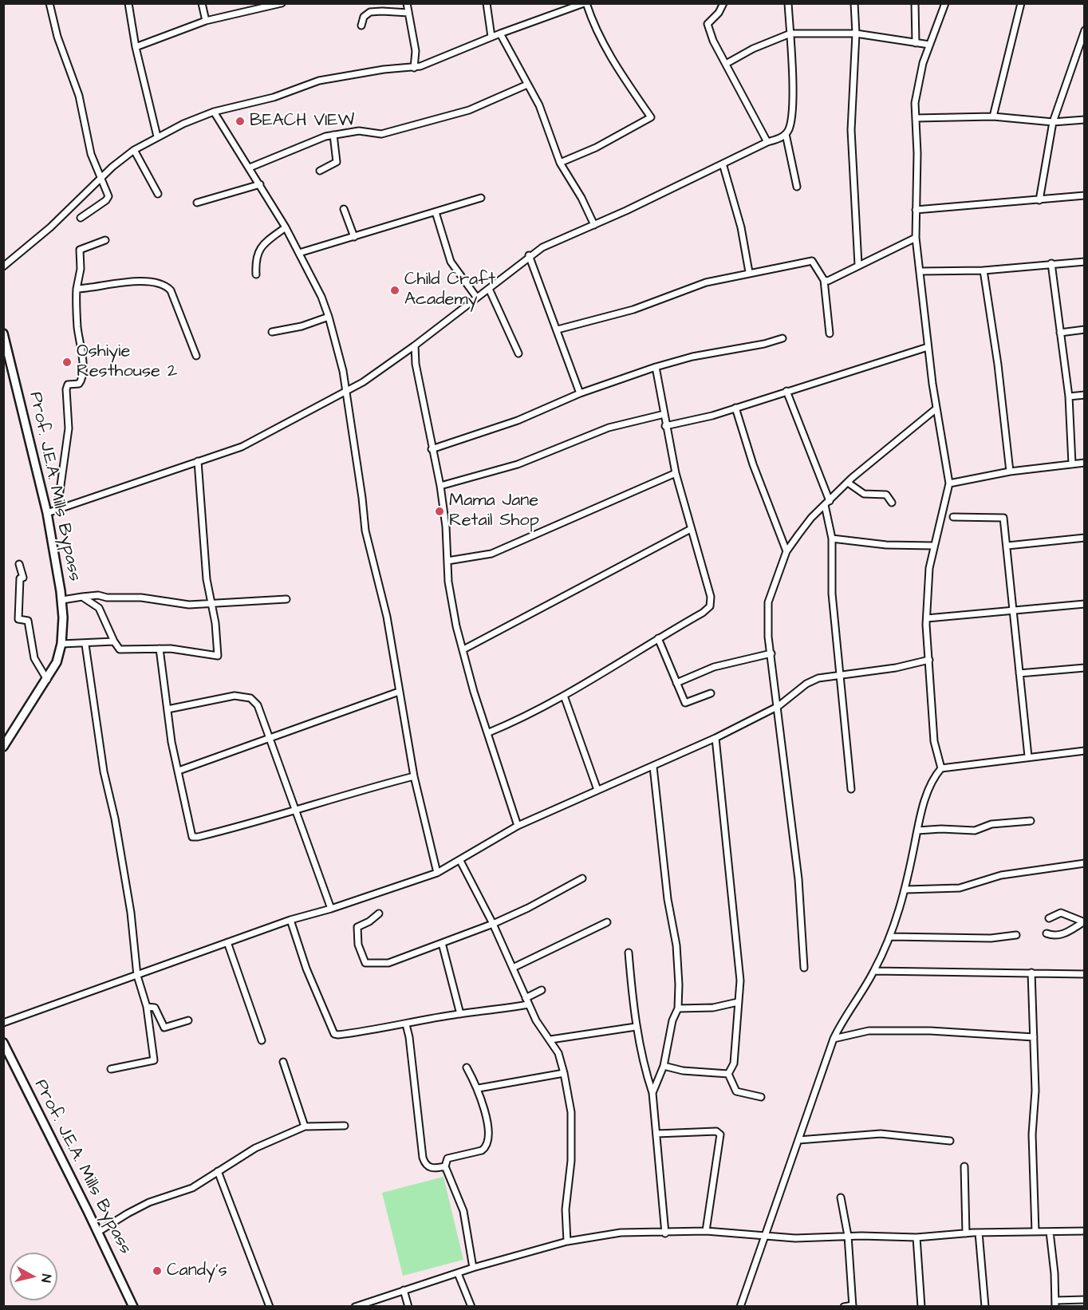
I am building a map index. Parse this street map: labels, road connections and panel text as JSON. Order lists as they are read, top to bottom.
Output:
{
  "streets": {
    "street": ["Prof. J.E.A. Mills Bypass"]
  },
  "places": [
    "BEACH VIEW",
    "Child Craft Academy",
    "Oshiyie Resthouse 2",
    "Mama Jane Retail Shop",
    "Candy's"
  ],
  "north": "right"
}
